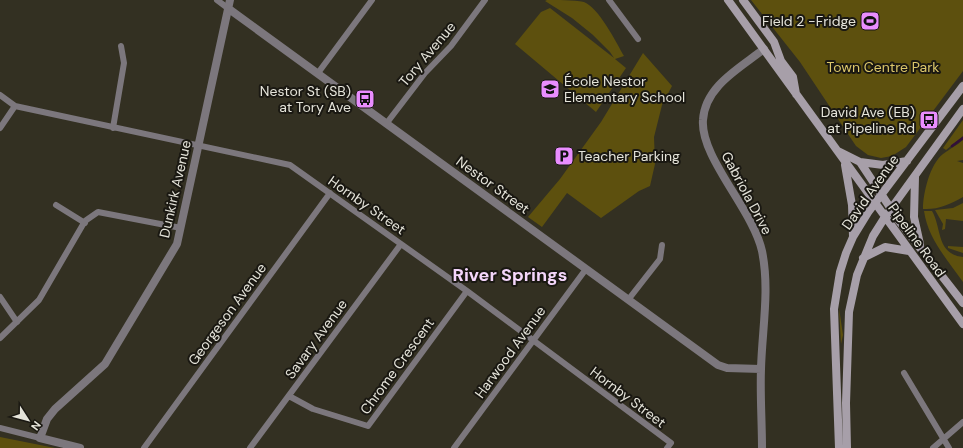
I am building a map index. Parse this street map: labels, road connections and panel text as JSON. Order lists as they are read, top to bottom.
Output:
{
  "streets": {
    "main road": ["David Avenue", "Pipeline Road"],
    "street": [
      "Tory Avenue",
      "Nestor Street",
      "Dunkirk Avenue",
      "Gabriola Drive",
      "Hornby Street",
      "Georgeson Avenue",
      "Savary Avenue",
      "Harwood Avenue",
      "Chrome Crescent"
    ]
  },
  "crossings": [
    ["Tory Avenue", "Nestor Street"],
    ["Nestor Street", "Dunkirk Avenue"],
    ["Nestor Street", "Gabriola Drive"],
    ["Nestor Street", "Harwood Avenue"],
    ["Dunkirk Avenue", "Hornby Street"],
    ["David Avenue", "Pipeline Road"],
    ["Gabriola Drive", "Pipeline Road"],
    ["Hornby Street", "Georgeson Avenue"],
    ["Hornby Street", "Savary Avenue"],
    ["Hornby Street", "Harwood Avenue"],
    ["Hornby Street", "Chrome Crescent"],
    ["Savary Avenue", "Chrome Crescent"]
  ],
  "districts": ["River Springs"],
  "parks": ["Town Centre Park"],
  "places": {
    "sports": ["Field 2 -Fridge"],
    "school or university": ["École Nestor Elementary School"],
    "bus stop": ["Nestor St (SB) at Tory Ave", "David Ave (EB) at Pipeline Rd"],
    "parking": ["Teacher Parking"]
  },
  "north": "bottom right"
}
